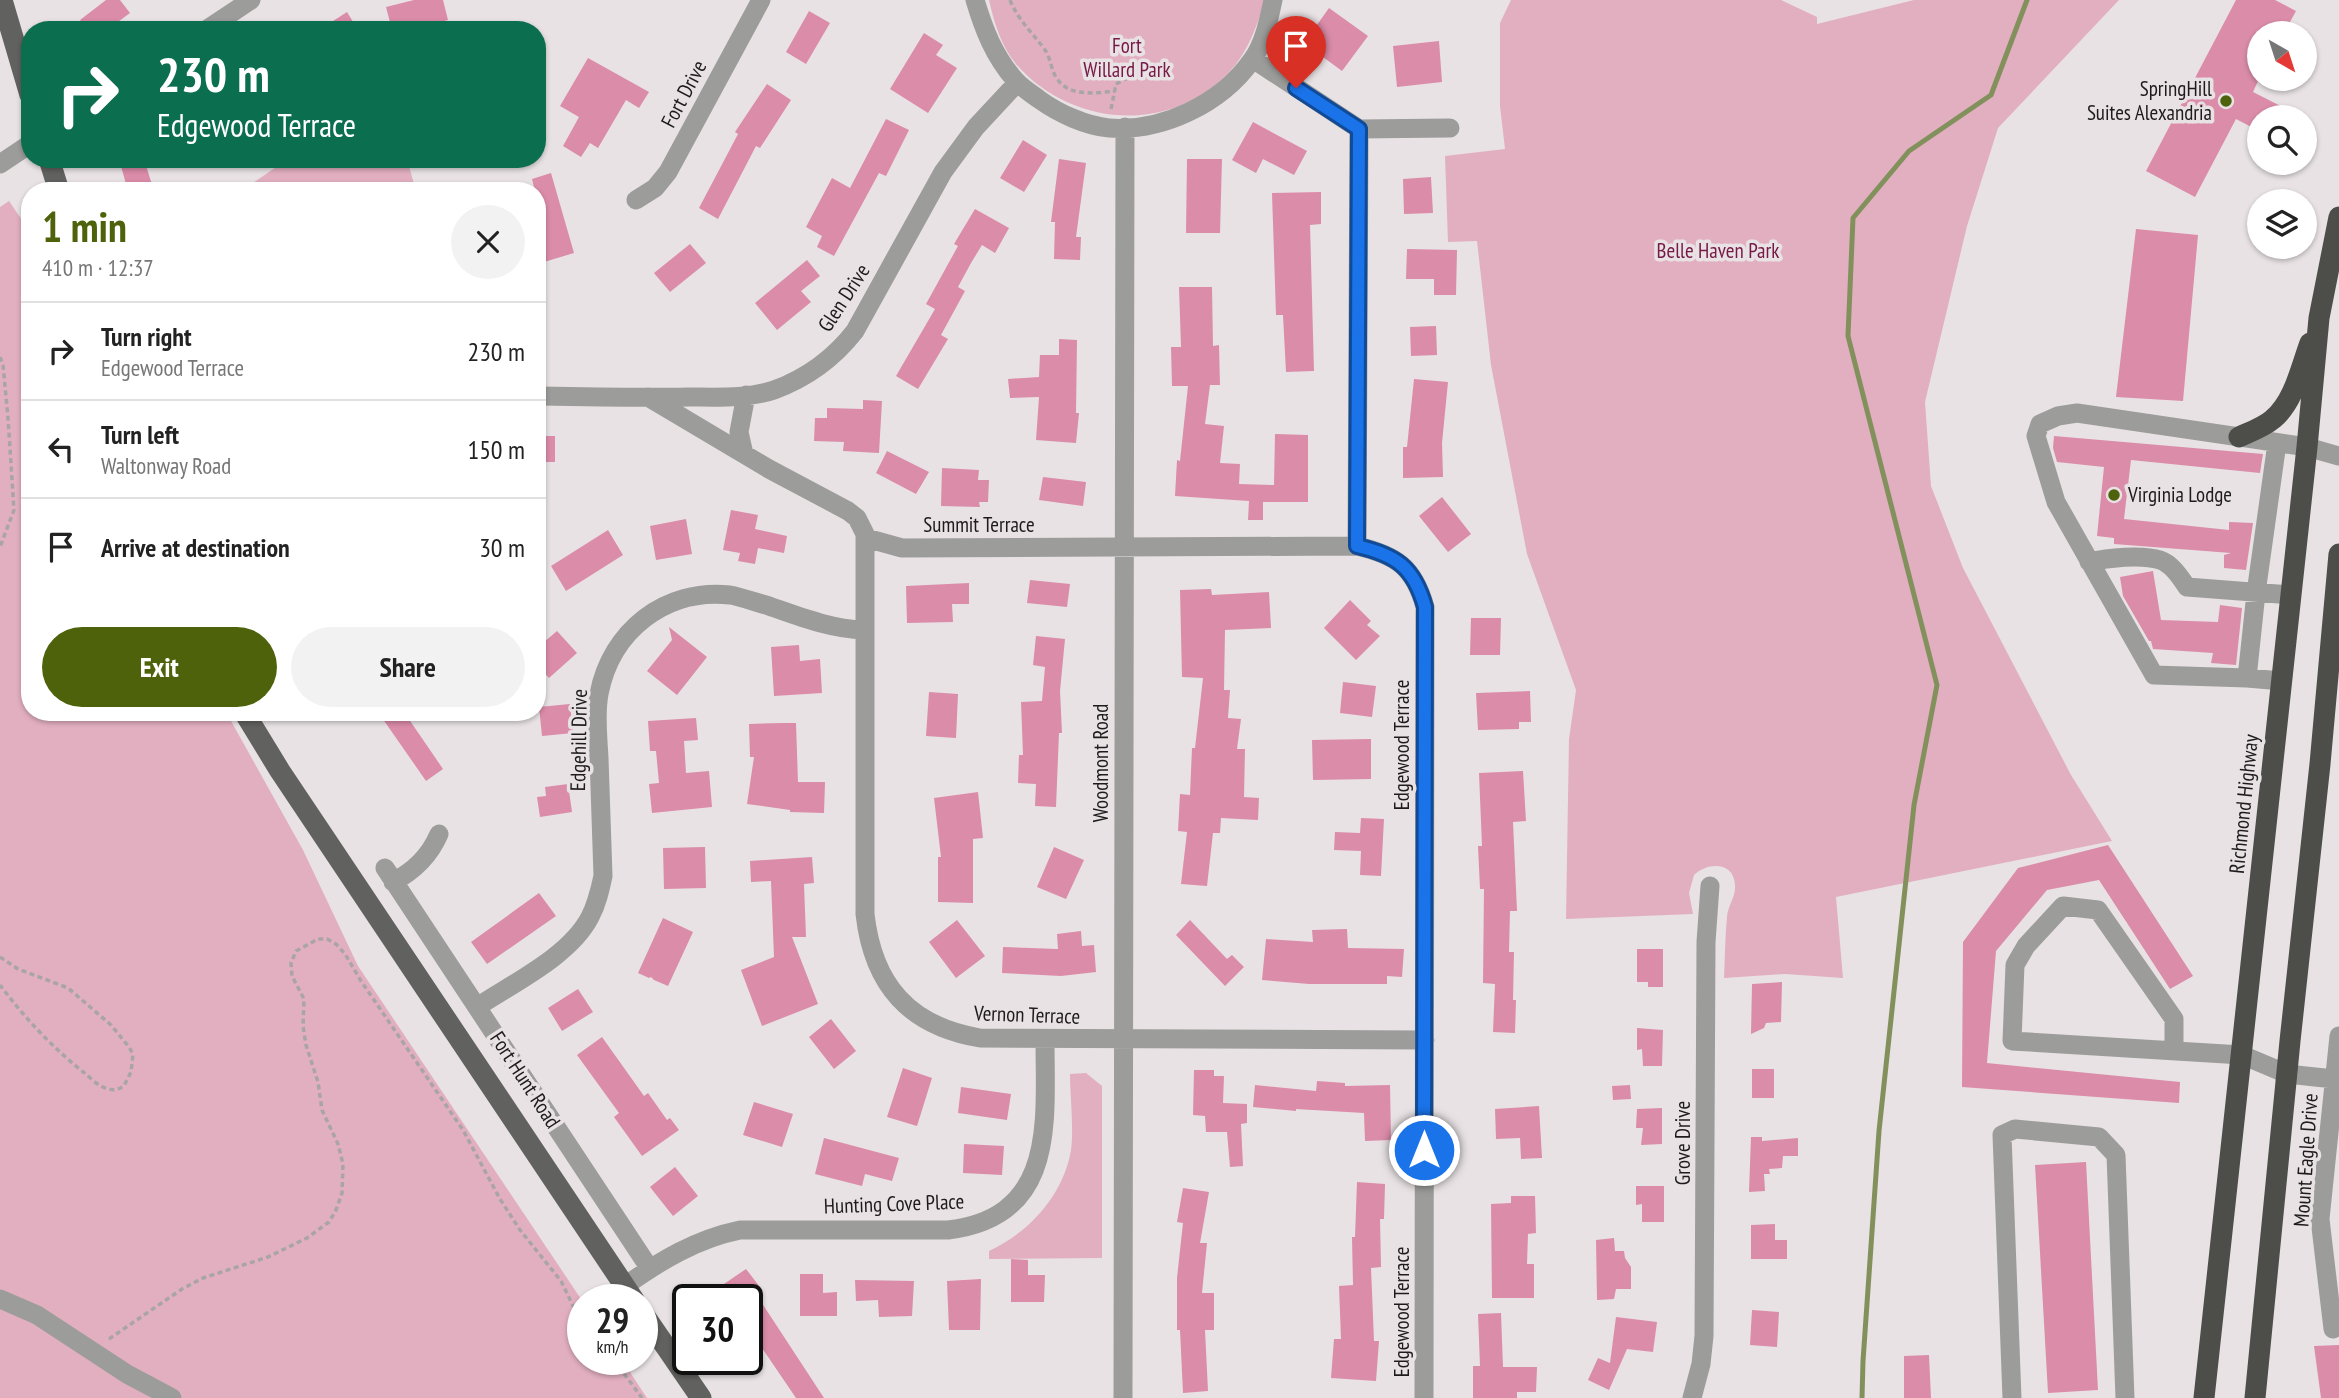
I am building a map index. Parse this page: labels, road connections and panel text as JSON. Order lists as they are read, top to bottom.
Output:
{
  "streets": {
    "highway": ["Richmond Highway"],
    "main road": ["Fort Hunt Road"],
    "street": [
      "Fort Drive",
      "Glen Drive",
      "Summit Terrace",
      "Edgehill Drive",
      "Edgewood Terrace",
      "Woodmont Road",
      "Vernon Terrace",
      "Grove Drive",
      "Mount Eagle Drive",
      "Hunting Cove Place"
    ]
  },
  "crossings": [
    ["Summit Terrace", "Edgewood Terrace"],
    ["Summit Terrace", "Woodmont Road"],
    ["Summit Terrace", "Vernon Terrace"],
    ["Edgehill Drive", "Vernon Terrace"],
    ["Edgehill Drive", "Fort Hunt Road"],
    ["Edgewood Terrace", "Vernon Terrace"],
    ["Woodmont Road", "Vernon Terrace"],
    ["Vernon Terrace", "Hunting Cove Place"],
    ["Fort Hunt Road", "Hunting Cove Place"]
  ],
  "parks": ["Fort Willard Park", "Belle Haven Park"],
  "places": ["SpringHill Suites Alexandria", "Virginia Lodge"],
  "north": "bottom right",
  "page": {
    "turn": ["230 m", "Edgewood Terrace"],
    "heading": ["1 min", "410 m · 12:37"],
    "list": [
      {
        "name": "Turn right",
        "note": "Edgewood Terrace",
        "value": "230 m"
      },
      {
        "name": "Turn left",
        "note": "Waltonway Road",
        "value": "150 m"
      },
      {
        "name": "Arrive at destination",
        "value": "30 m"
      }
    ],
    "buttons": ["Exit", "Share"],
    "speed": "29 km/h",
    "limit": "30"
  }
}
